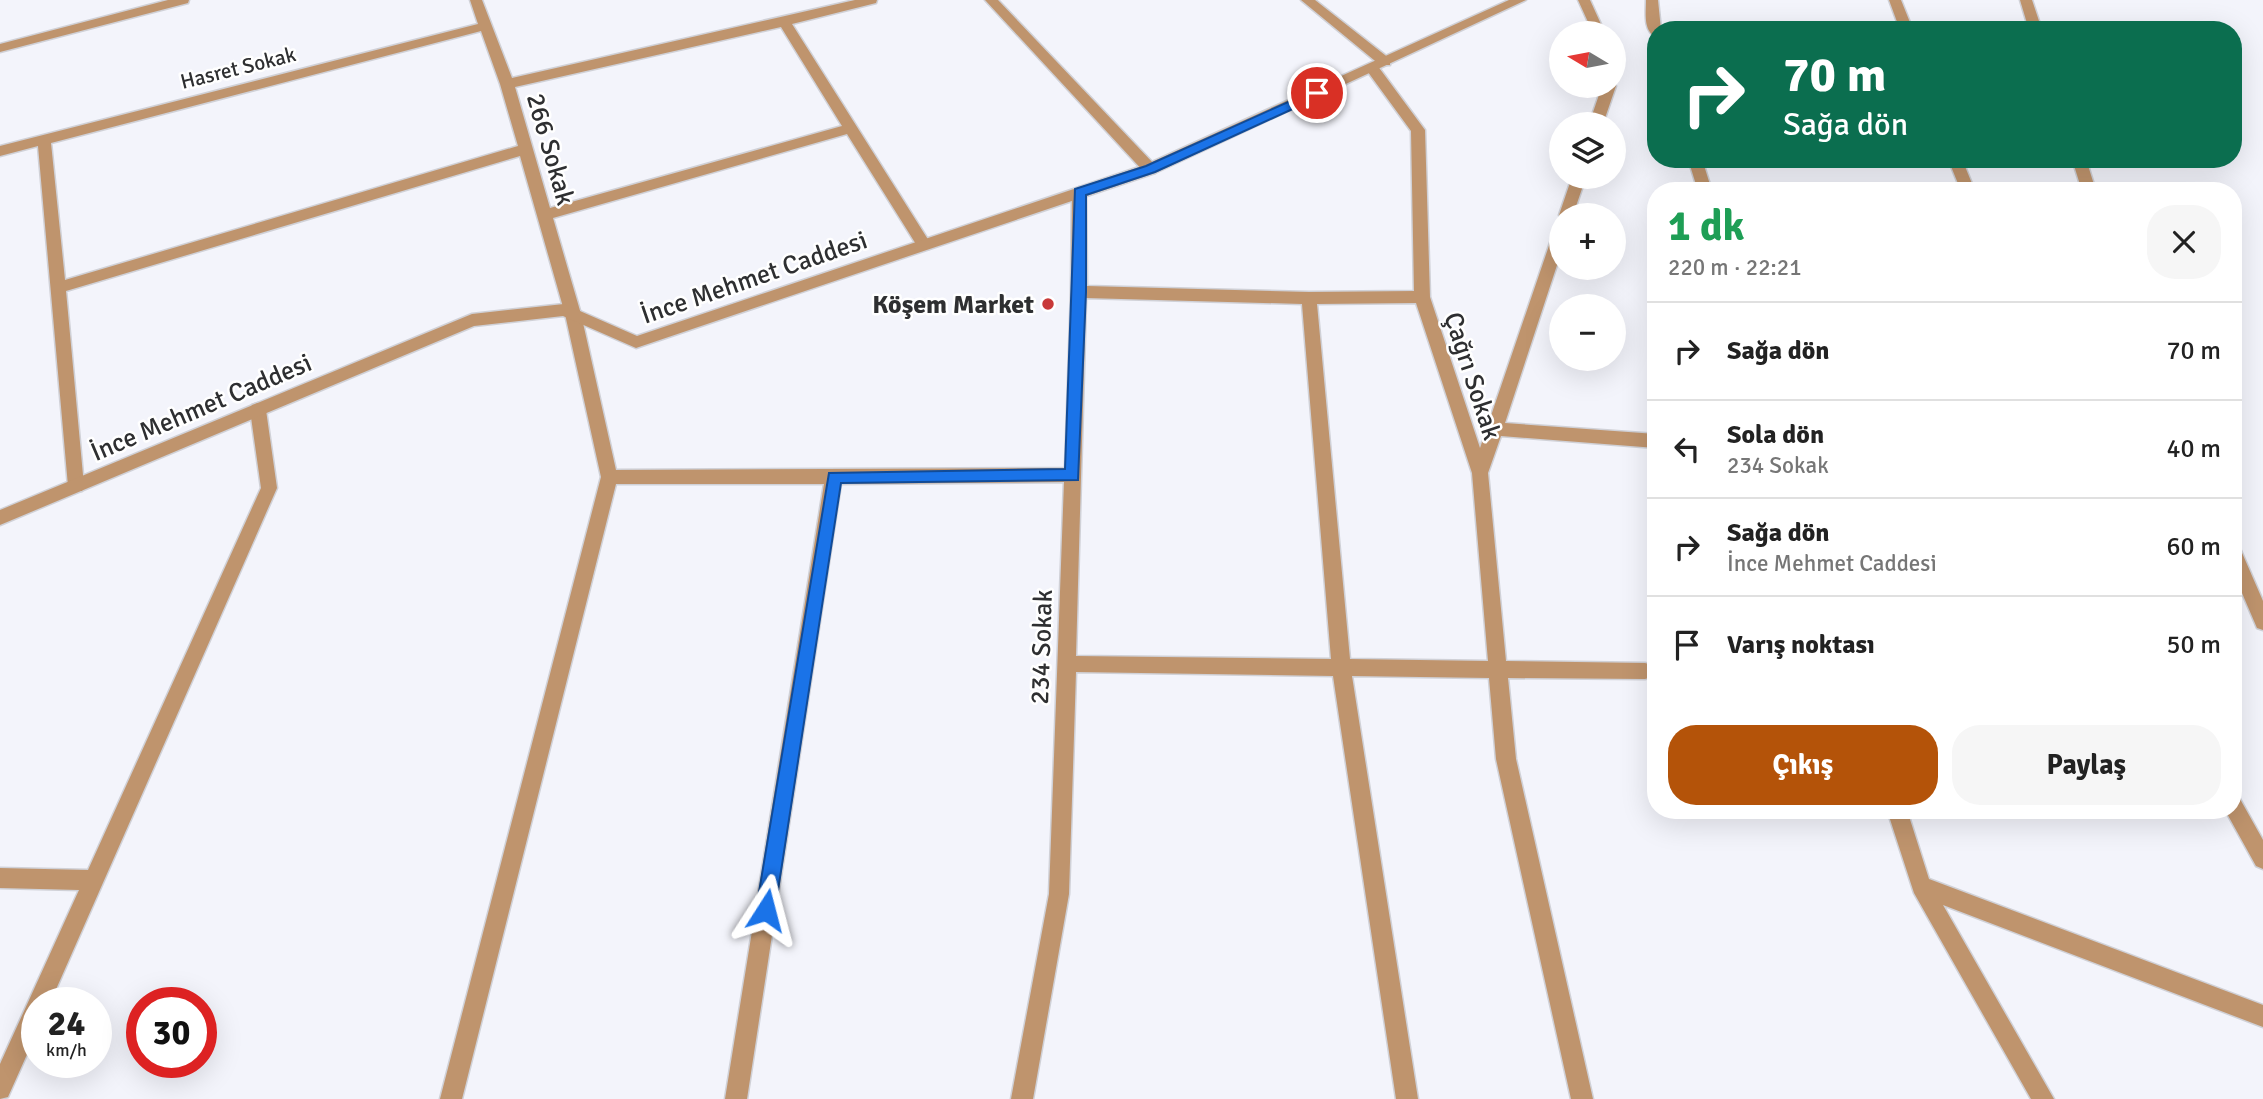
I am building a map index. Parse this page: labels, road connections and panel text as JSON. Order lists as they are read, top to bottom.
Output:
{
  "streets": {
    "street": [
      "Hasret Sokak",
      "266 Sokak",
      "İnce Mehmet Caddesi",
      "Çağrı Sokak",
      "234 Sokak"
    ]
  },
  "crossings": [
    ["Hasret Sokak", "266 Sokak"],
    ["266 Sokak", "İnce Mehmet Caddesi"],
    ["İnce Mehmet Caddesi", "234 Sokak"],
    ["Çağrı Sokak", "234 Sokak"]
  ],
  "places": ["Köşem Market"],
  "north": "left",
  "page": {
    "map_buttons": ["+", "−"],
    "turn": ["70 m", "Sağa dön"],
    "heading": ["1 dk", "220 m · 22:21"],
    "list": [
      {
        "name": "Sağa dön",
        "value": "70 m"
      },
      {
        "name": "Sola dön",
        "note": "234 Sokak",
        "value": "40 m"
      },
      {
        "name": "Sağa dön",
        "note": "İnce Mehmet Caddesi",
        "value": "60 m"
      },
      {
        "name": "Varış noktası",
        "value": "50 m"
      }
    ],
    "buttons": ["Çıkış", "Paylaş"],
    "speed": "24 km/h",
    "limit": "30"
  }
}
